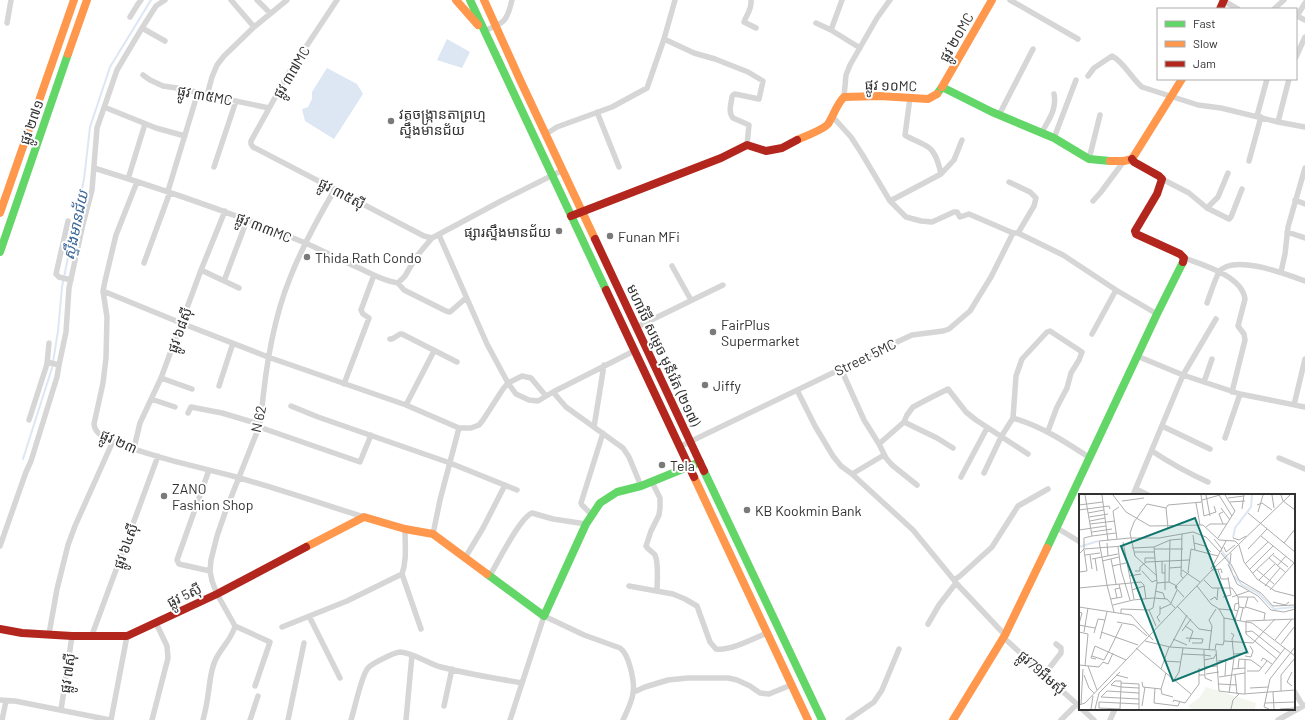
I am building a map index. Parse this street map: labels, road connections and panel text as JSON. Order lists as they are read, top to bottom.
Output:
{
  "streets": {
    "street": [
      "ផ្លូវ ២០MC",
      "ផ្លូវ ៣៧MC",
      "ផ្លូវ ១០MC",
      "ផ្លូវ ៣៥MC",
      "ផ្លូវ ២៧១",
      "ផ្លូវ ៣៥ស៊ី",
      "ផ្លូវ ៣៣MC",
      "ផ្លូវ ៦៨ស៊ី",
      "មហាវិថី សម្តេច មុនីរ៉េត (២១៧)",
      "Street 5MC",
      "N 62",
      "ផ្លូវ ២៣",
      "ផ្លូវ ៦៤ស៊ី",
      "ផ្លូវ 5ស៊ី",
      "ផ្លូវ79អឹមស៊ី",
      "ផ្លូវ ៧ស៊ី"
    ]
  },
  "crossings": [
    ["ផ្លូវ ២០MC", "ផ្លូវ ១០MC"],
    ["ផ្លូវ ៣៧MC", "ផ្លូវ ៣៥MC"],
    ["ផ្លូវ ៣៧MC", "ផ្លូវ ៣៥ស៊ី"],
    ["ផ្លូវ ៣៥ស៊ី", "N 62"],
    ["ផ្លូវ ៣៣MC", "ផ្លូវ ៦៨ស៊ី"],
    ["ផ្លូវ ៣៣MC", "N 62"],
    ["ផ្លូវ ៣៣MC", "ផ្លូវ ២៣"],
    ["ផ្លូវ ៦៨ស៊ី", "ផ្លូវ ២៣"],
    ["មហាវិថី សម្តេច មុនីរ៉េត (២១៧)", "Street 5MC"],
    ["Street 5MC", "ផ្លូវ79អឹមស៊ី"],
    ["N 62", "ផ្លូវ ២៣"],
    ["N 62", "ផ្លូវ 5ស៊ី"],
    ["ផ្លូវ ២៣", "ផ្លូវ ៦៤ស៊ី"],
    ["ផ្លូវ ២៣", "ផ្លូវ 5ស៊ី"],
    ["ផ្លូវ ៦៤ស៊ី", "ផ្លូវ 5ស៊ី"],
    ["ផ្លូវ 5ស៊ី", "ផ្លូវ ៧ស៊ី"]
  ],
  "water": ["ស្ទឹងមានជ័យ"],
  "places": [
    "វត្តចង្ក្រានតាព្រហ្ម ស្ទឹងមានជ័យ",
    "ផ្សារស្ទឹងមានជ័យ",
    "Funan MFi",
    "Thida Rath Condo",
    "FairPlus Supermarket",
    "Jiffy",
    "Tela",
    "ZANO Fashion Shop",
    "KB Kookmin Bank"
  ],
  "legend": ["Fast", "Slow", "Jam"]
}
